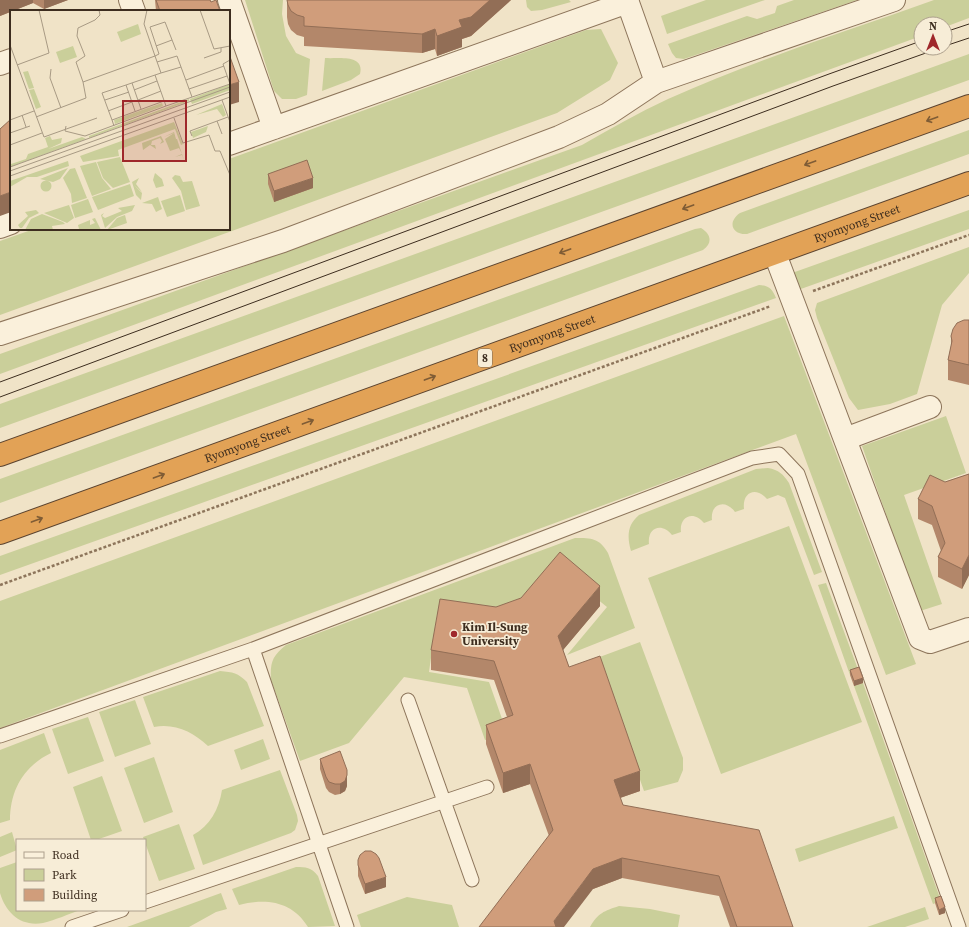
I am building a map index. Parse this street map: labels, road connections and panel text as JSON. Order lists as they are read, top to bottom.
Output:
{
  "streets": {
    "highway": ["Ryomyong Street", "8"]
  },
  "places": ["Kim Il-Sung University"],
  "legend": ["Road", "Park", "Building"],
  "north": "top"
}
